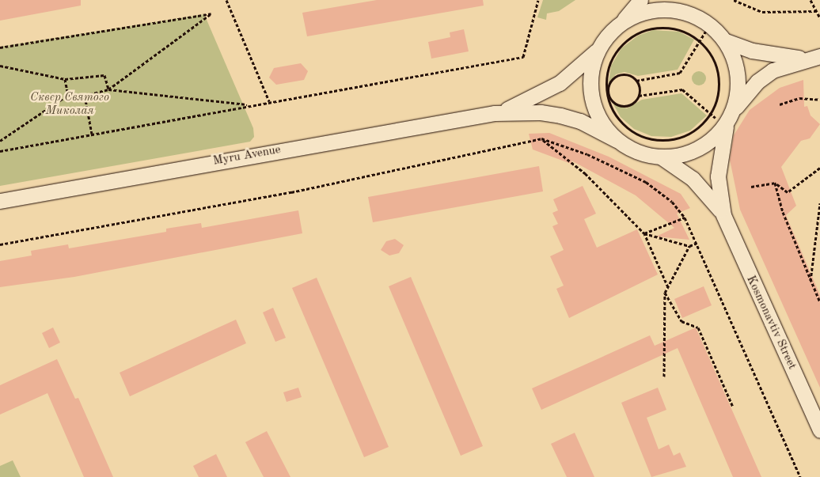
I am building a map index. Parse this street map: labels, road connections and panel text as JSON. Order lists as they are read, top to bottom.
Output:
{
  "streets": {
    "main road": ["Myru Avenue", "Kosmonavtiv Street"]
  },
  "crossings": [
    ["Myru Avenue", "Kosmonavtiv Street"]
  ],
  "parks": ["Сквер Святого Миколая"]
}
